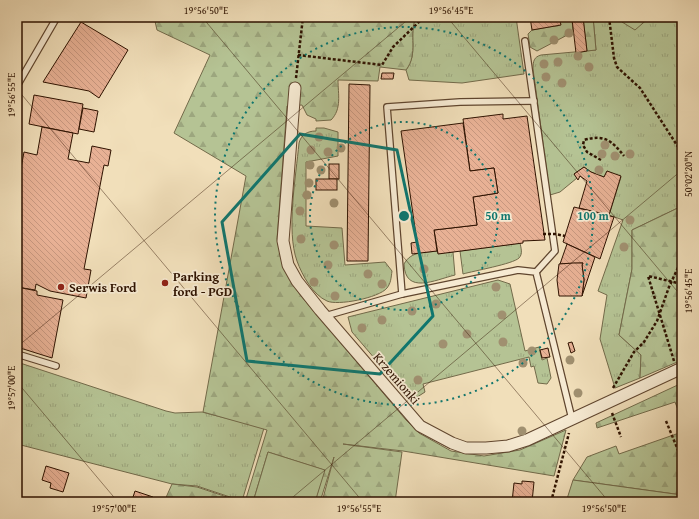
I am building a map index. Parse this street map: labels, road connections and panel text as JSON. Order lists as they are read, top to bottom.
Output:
{
  "streets": {
    "street": ["Krzemionki"]
  },
  "places": ["Parking ford - PGD", "Serwis Ford"],
  "coordinates": [
    "19°56'50\"E",
    "19°56'45\"E",
    "19°56'55\"E",
    "50°02'20\"N",
    "19°57'00\"E"
  ],
  "rings": ["50 m", "100 m"]
}
